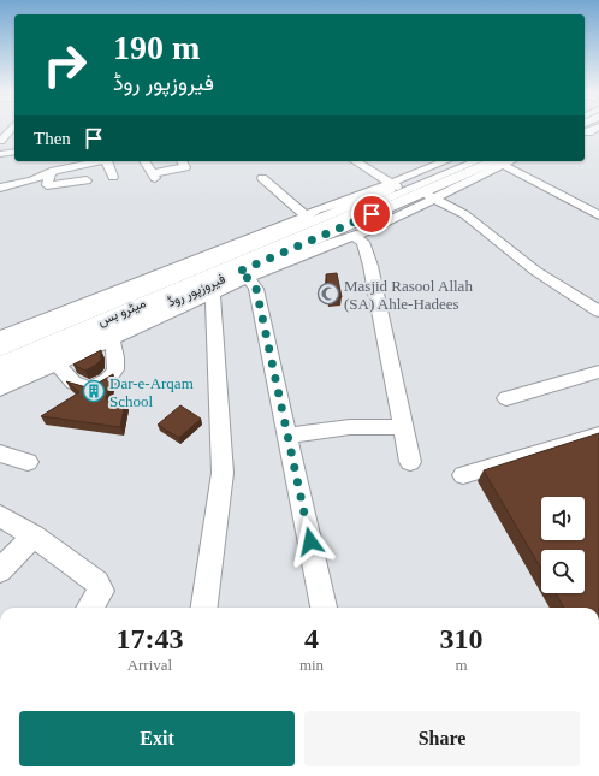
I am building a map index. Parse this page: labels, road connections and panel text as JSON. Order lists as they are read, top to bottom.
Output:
{
  "streets": {
    "main road": ["فیروزپور روڈ"],
    "street": ["میٹرو بس"]
  },
  "crossings": [
    ["فیروزپور روڈ", "میٹرو بس"]
  ],
  "places": {
    "mosque": ["Masjid Rasool Allah (SA) Ahle-Hadees"],
    "building": ["Dar-e-Arqam School"]
  },
  "page": {
    "turn": ["190 m", "فیروزپور روڈ"],
    "then": "Then",
    "eta": [
      "17:43",
      "Arrival",
      "4",
      "min",
      "310",
      "m"
    ],
    "buttons": ["Exit", "Share"]
  }
}
